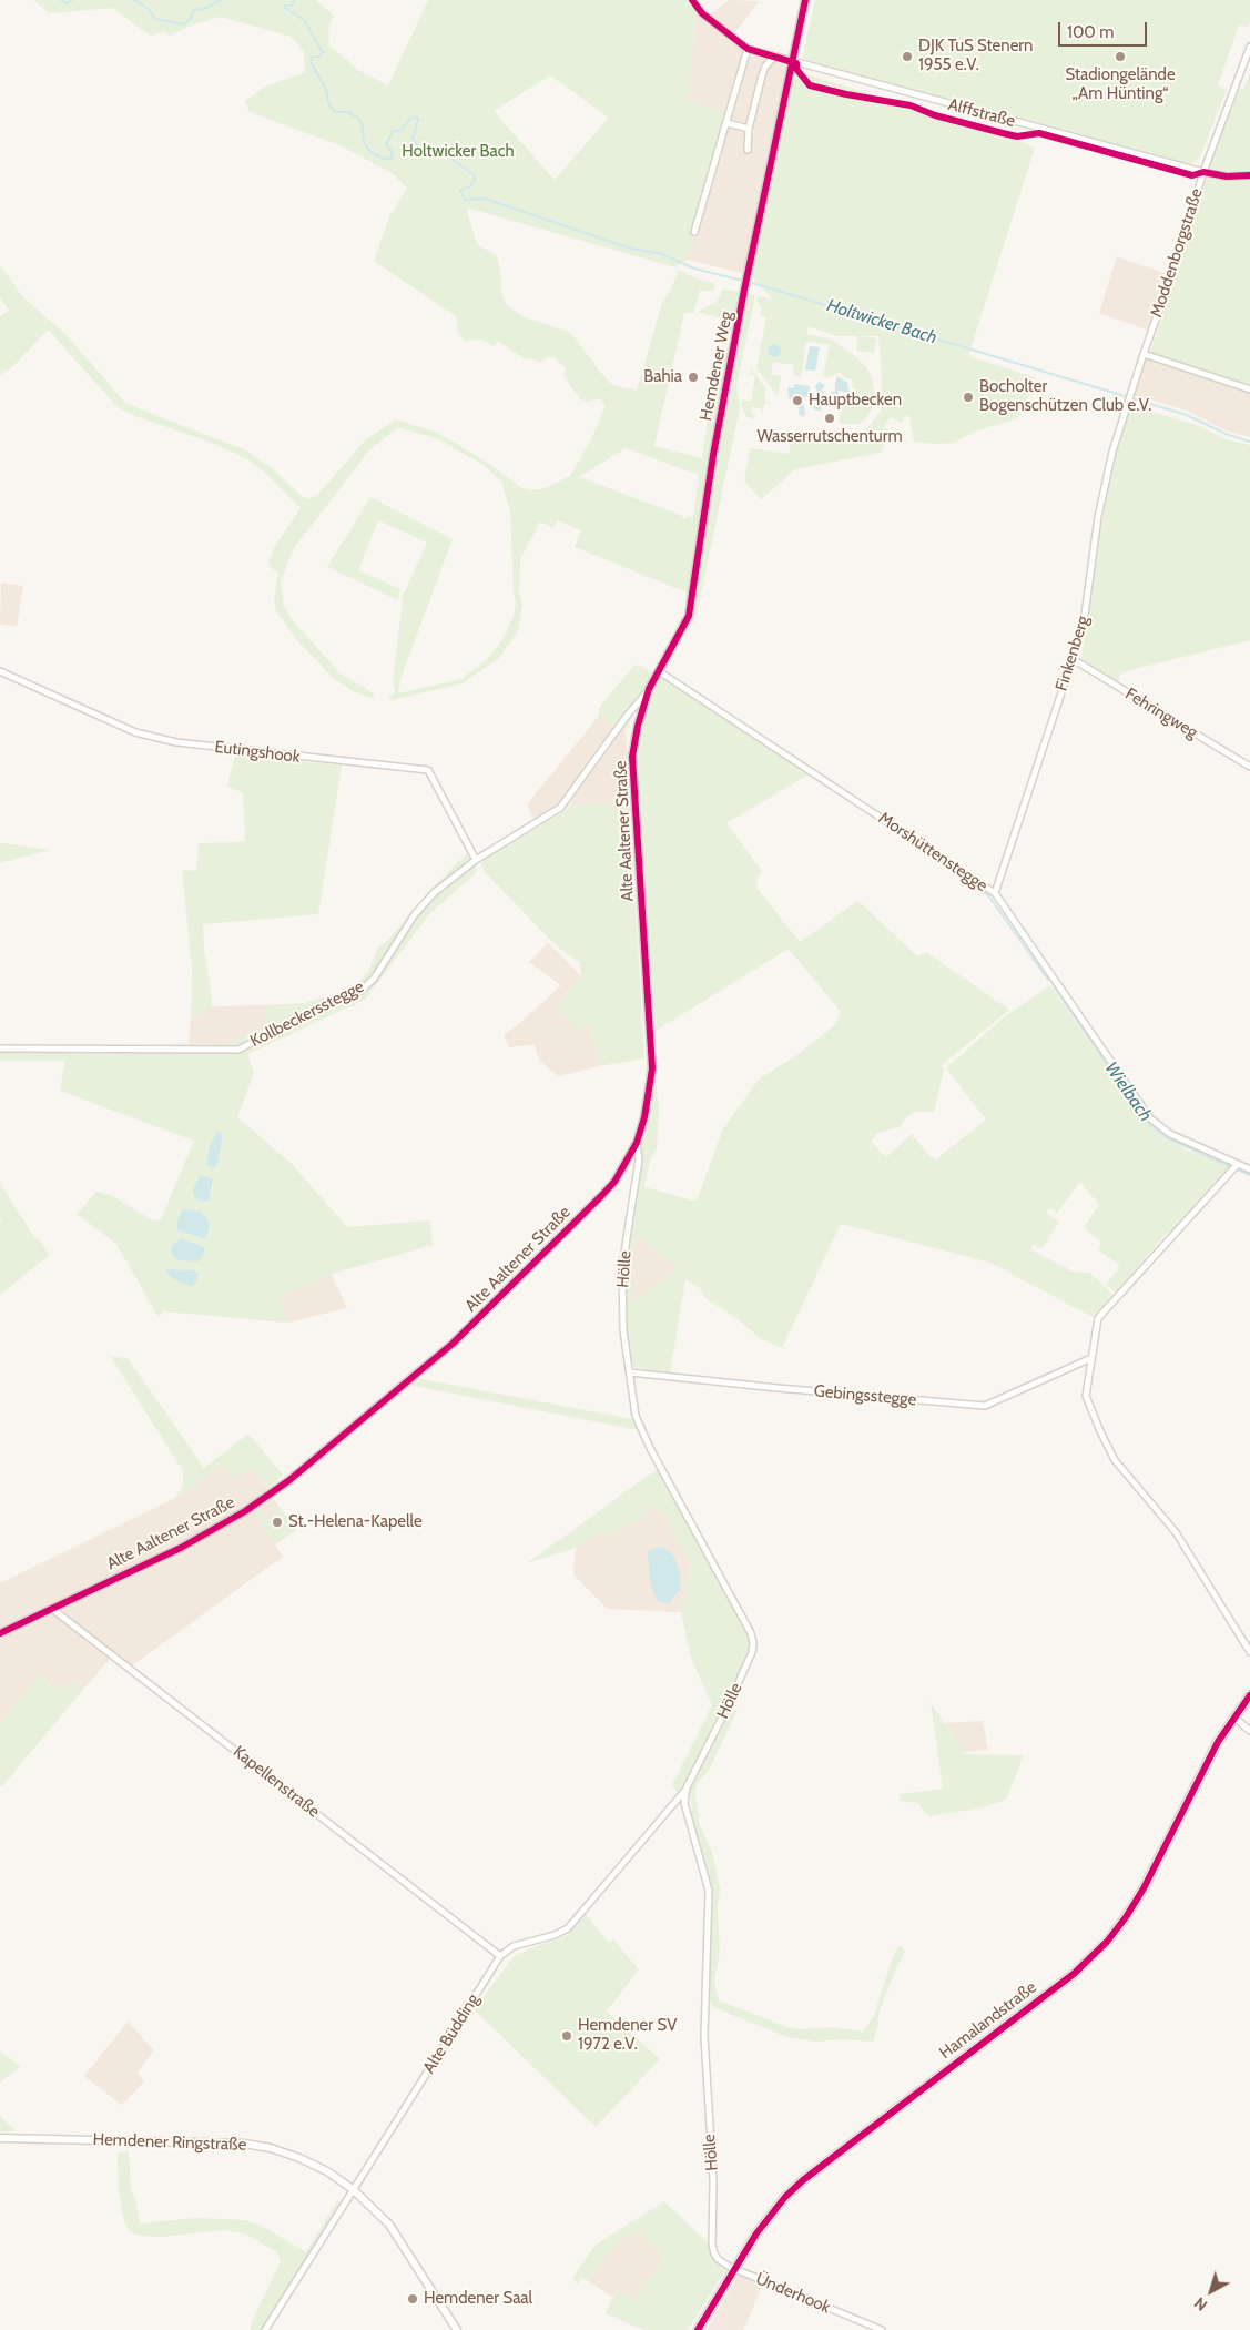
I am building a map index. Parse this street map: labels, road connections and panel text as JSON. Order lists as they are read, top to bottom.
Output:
{
  "streets": {
    "main road": ["Hamalandstraße"],
    "street": [
      "Alffstraße",
      "Moddenborgstraße",
      "Hemdener Weg",
      "Finkenberg",
      "Fehringweg",
      "Eutingshook",
      "Alte Aaltener Straße",
      "Morshüttenstegge",
      "Kollbeckersstegge",
      "Hölle",
      "Gebingsstegge",
      "Kapellenstraße",
      "Alte Büdding",
      "Hemdener Ringstraße",
      "Ünderhook"
    ]
  },
  "crossings": [
    ["Alffstraße", "Moddenborgstraße"],
    ["Alffstraße", "Hemdener Weg"],
    ["Moddenborgstraße", "Finkenberg"],
    ["Hemdener Weg", "Alte Aaltener Straße"],
    ["Hemdener Weg", "Morshüttenstegge"],
    ["Finkenberg", "Fehringweg"],
    ["Finkenberg", "Morshüttenstegge"],
    ["Eutingshook", "Kollbeckersstegge"],
    ["Alte Aaltener Straße", "Morshüttenstegge"],
    ["Alte Aaltener Straße", "Kollbeckersstegge"],
    ["Alte Aaltener Straße", "Hölle"],
    ["Alte Aaltener Straße", "Kapellenstraße"],
    ["Hölle", "Gebingsstegge"],
    ["Hölle", "Hamalandstraße"],
    ["Hölle", "Alte Büdding"],
    ["Hölle", "Ünderhook"],
    ["Kapellenstraße", "Alte Büdding"],
    ["Hamalandstraße", "Ünderhook"],
    ["Alte Büdding", "Hemdener Ringstraße"]
  ],
  "water": ["Holtwicker Bach", "Wielbach"],
  "parks": ["Holtwicker Bach"],
  "places": [
    "DJK TuS Stenern 1955 e.V.",
    "Stadiongelände „Am Hünting“",
    "Bahia",
    "Bocholter Bogenschützen Club e.V.",
    "Hauptbecken",
    "Wasserrutschenturm",
    "St.-Helena-Kapelle",
    "Hemdener SV 1972 e.V.",
    "Hemdener Saal"
  ],
  "scale_bar": "100 m",
  "north": "bottom left"
}
